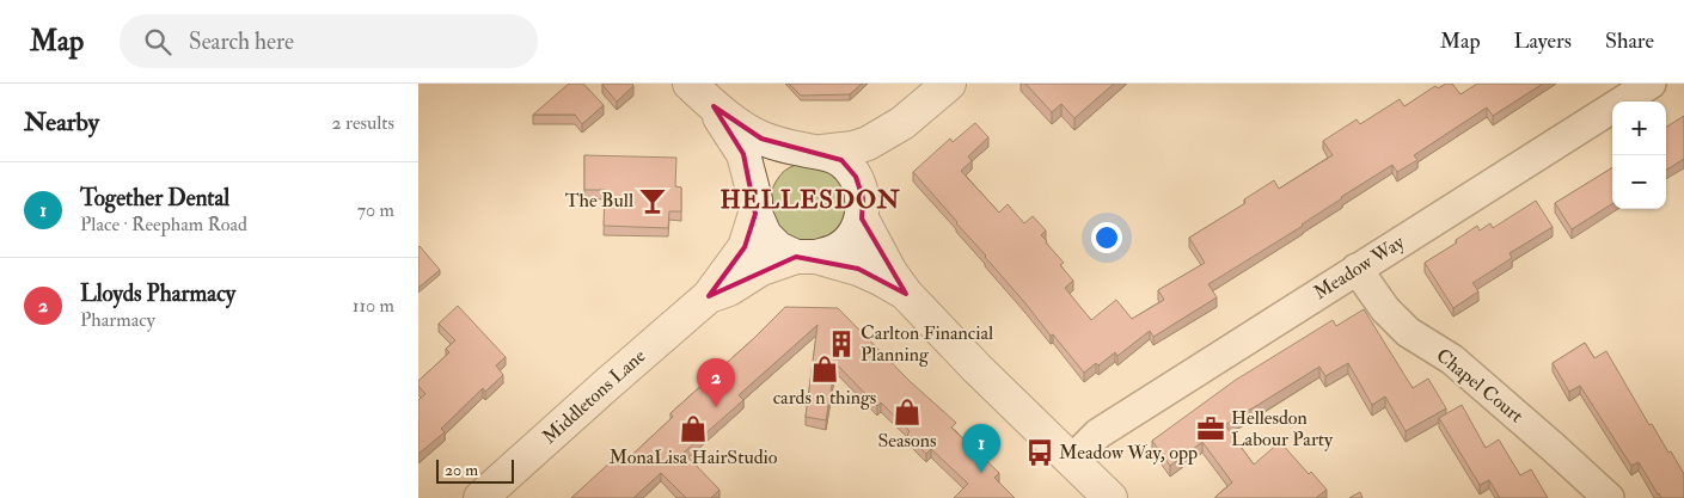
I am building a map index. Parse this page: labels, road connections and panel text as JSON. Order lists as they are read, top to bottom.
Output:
{
  "streets": {
    "street": ["Meadow Way", "Chapel Court", "Middletons Lane"]
  },
  "crossings": [
    ["Meadow Way", "Chapel Court"]
  ],
  "districts": ["HELLESDON"],
  "places": {
    "bar": ["The Bull"],
    "building": ["Carlton Financial Planning"],
    "shop": ["cards n things", "Seasons", "MonaLisa HairStudio"],
    "office": ["Hellesdon Labour Party"],
    "bus stop": ["Meadow Way, opp"]
  },
  "scale_bar": "20 m",
  "page": {
    "header": "Map",
    "search": "Search here",
    "nav": ["Map", "Layers", "Share"],
    "heading": ["Nearby", "2 results"],
    "map_buttons": ["+", "−"],
    "list": [
      {
        "mark": "1",
        "name": "Together Dental",
        "note": "Place · Reepham Road",
        "value": "70 m"
      },
      {
        "mark": "2",
        "name": "Lloyds Pharmacy",
        "note": "Pharmacy",
        "value": "110 m"
      }
    ],
    "pins": ["2", "1"],
    "scale": "20 m"
  }
}
